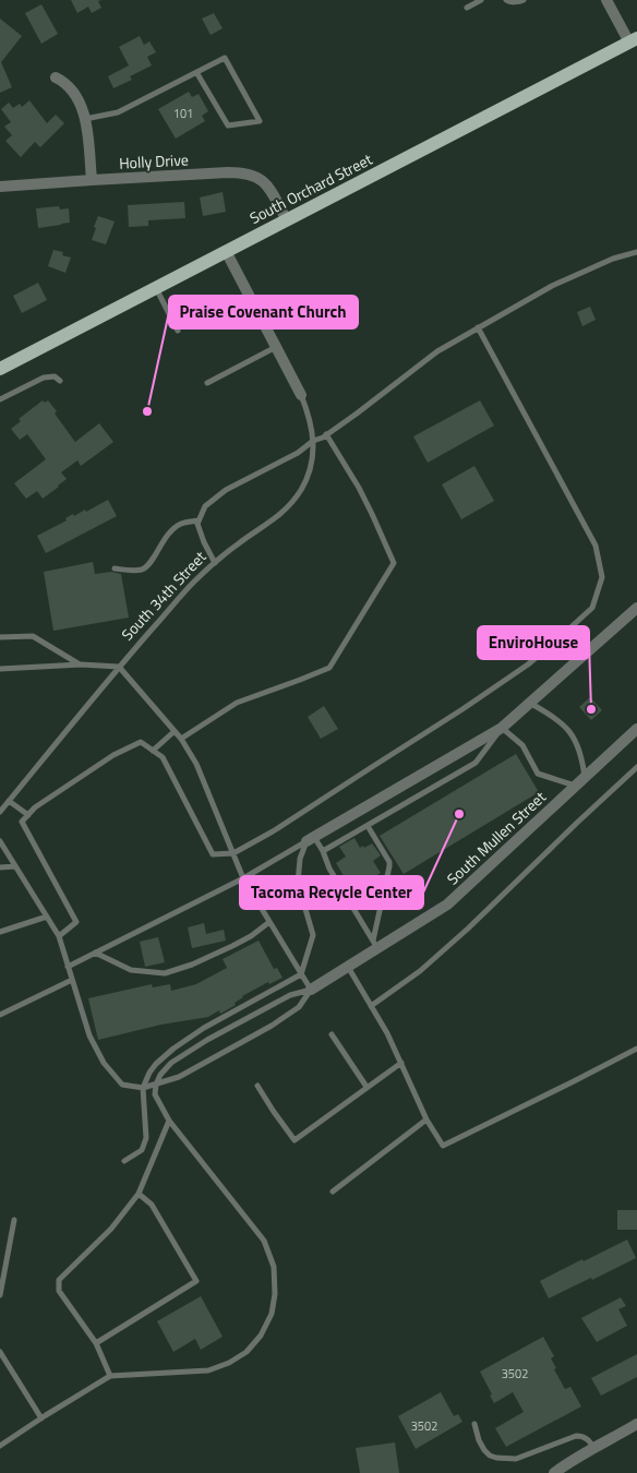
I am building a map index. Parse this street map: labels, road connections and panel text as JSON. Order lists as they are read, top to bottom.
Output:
{
  "streets": {
    "main road": ["South Orchard Street"],
    "street": ["Holly Drive", "South 34th Street", "South Mullen Street"]
  },
  "crossings": [
    ["Holly Drive", "South Orchard Street"],
    ["South Orchard Street", "South 34th Street"]
  ],
  "places": ["Praise Covenant Church", "EnviroHouse", "Tacoma Recycle Center"],
  "house_numbers": ["101", "3502", "3502"]
}
